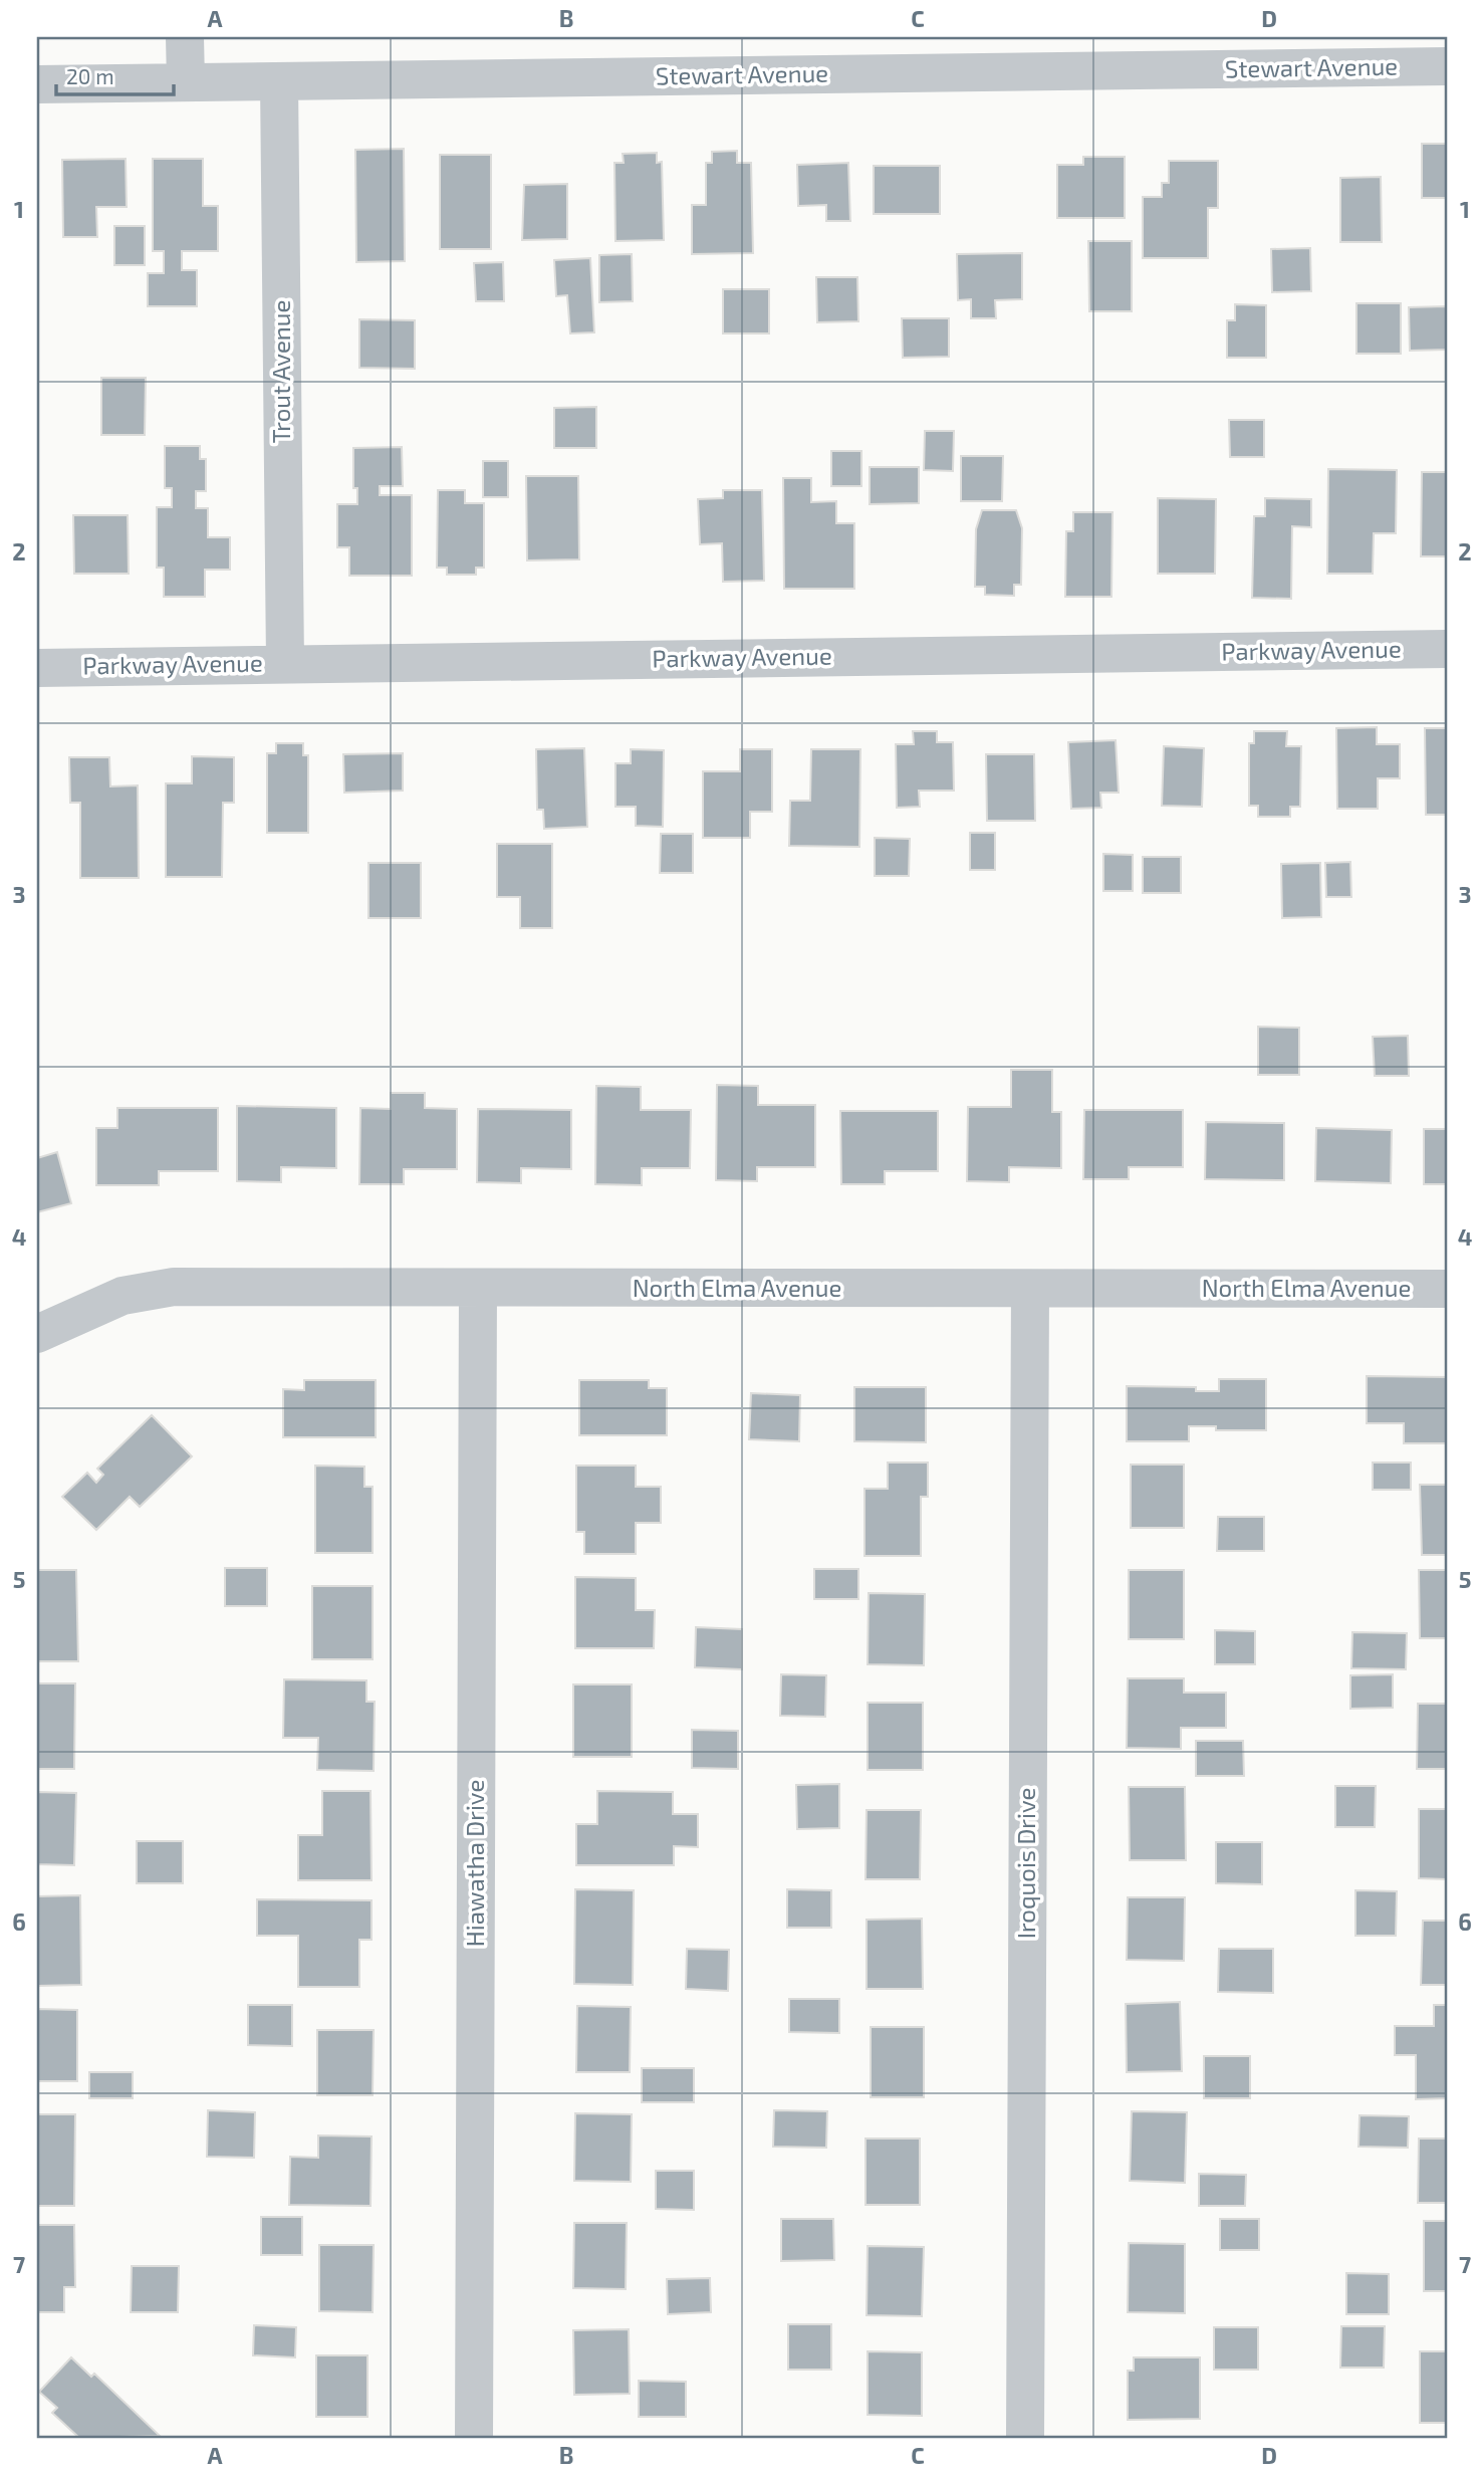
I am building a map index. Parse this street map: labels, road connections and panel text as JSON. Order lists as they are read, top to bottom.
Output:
{
  "streets": {
    "street": [
      "Stewart Avenue",
      "Trout Avenue",
      "Parkway Avenue",
      "North Elma Avenue",
      "Hiawatha Drive",
      "Iroquois Drive"
    ]
  },
  "crossings": [
    ["Stewart Avenue", "Trout Avenue"],
    ["Trout Avenue", "Parkway Avenue"],
    ["North Elma Avenue", "Hiawatha Drive"],
    ["North Elma Avenue", "Iroquois Drive"]
  ],
  "scale_bar": "20 m",
  "grid": {
    "columns": [
      "A",
      "B",
      "C",
      "D"
    ],
    "rows": [
      "1",
      "2",
      "3",
      "4",
      "5",
      "6",
      "7"
    ]
  }
}
